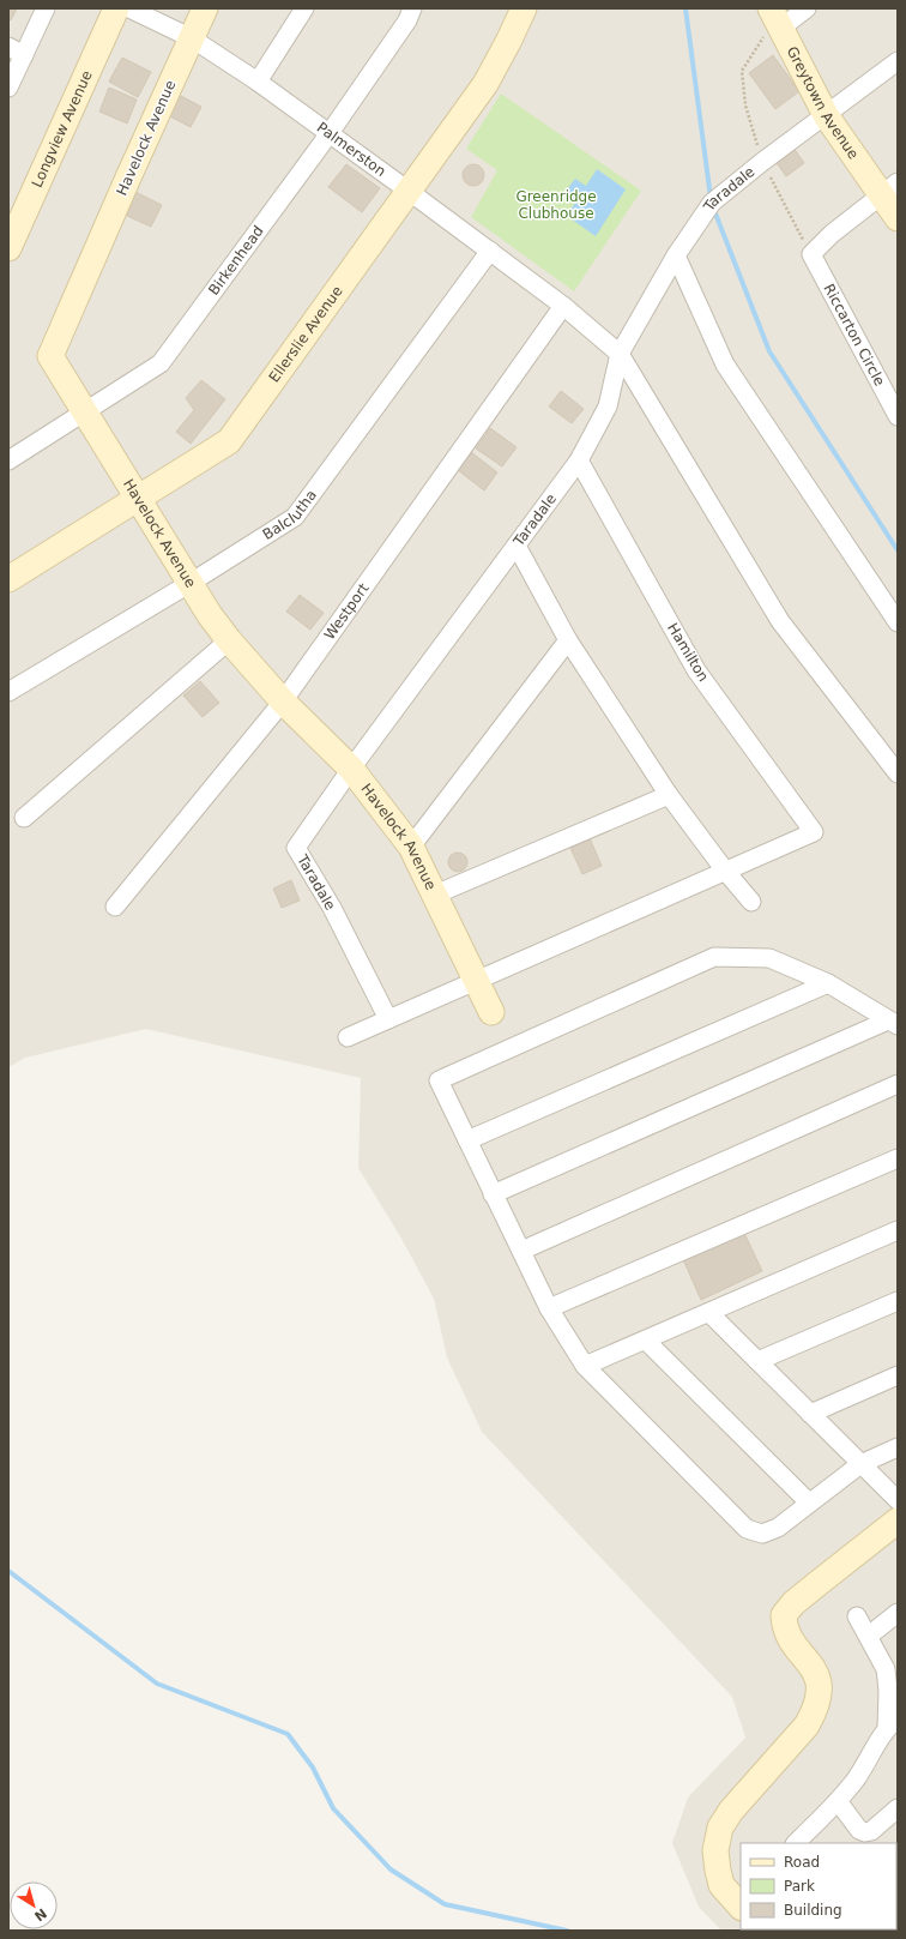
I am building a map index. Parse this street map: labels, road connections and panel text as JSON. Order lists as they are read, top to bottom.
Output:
{
  "streets": {
    "street": [
      "Greytown Avenue",
      "Longview Avenue",
      "Havelock Avenue",
      "Palmerston",
      "Taradale",
      "Birkenhead",
      "Ellerslie Avenue",
      "Riccarton Circle",
      "Balclutha",
      "Westport",
      "Hamilton"
    ]
  },
  "crossings": [
    ["Greytown Avenue", "Taradale"],
    ["Havelock Avenue", "Palmerston"],
    ["Havelock Avenue", "Taradale"],
    ["Havelock Avenue", "Birkenhead"],
    ["Havelock Avenue", "Ellerslie Avenue"],
    ["Havelock Avenue", "Balclutha"],
    ["Havelock Avenue", "Westport"],
    ["Palmerston", "Taradale"],
    ["Palmerston", "Birkenhead"],
    ["Palmerston", "Ellerslie Avenue"],
    ["Palmerston", "Balclutha"],
    ["Palmerston", "Westport"],
    ["Taradale", "Hamilton"]
  ],
  "parks": ["Greenridge Clubhouse"],
  "legend": ["Road", "Park", "Building"],
  "north": "bottom right"
}
